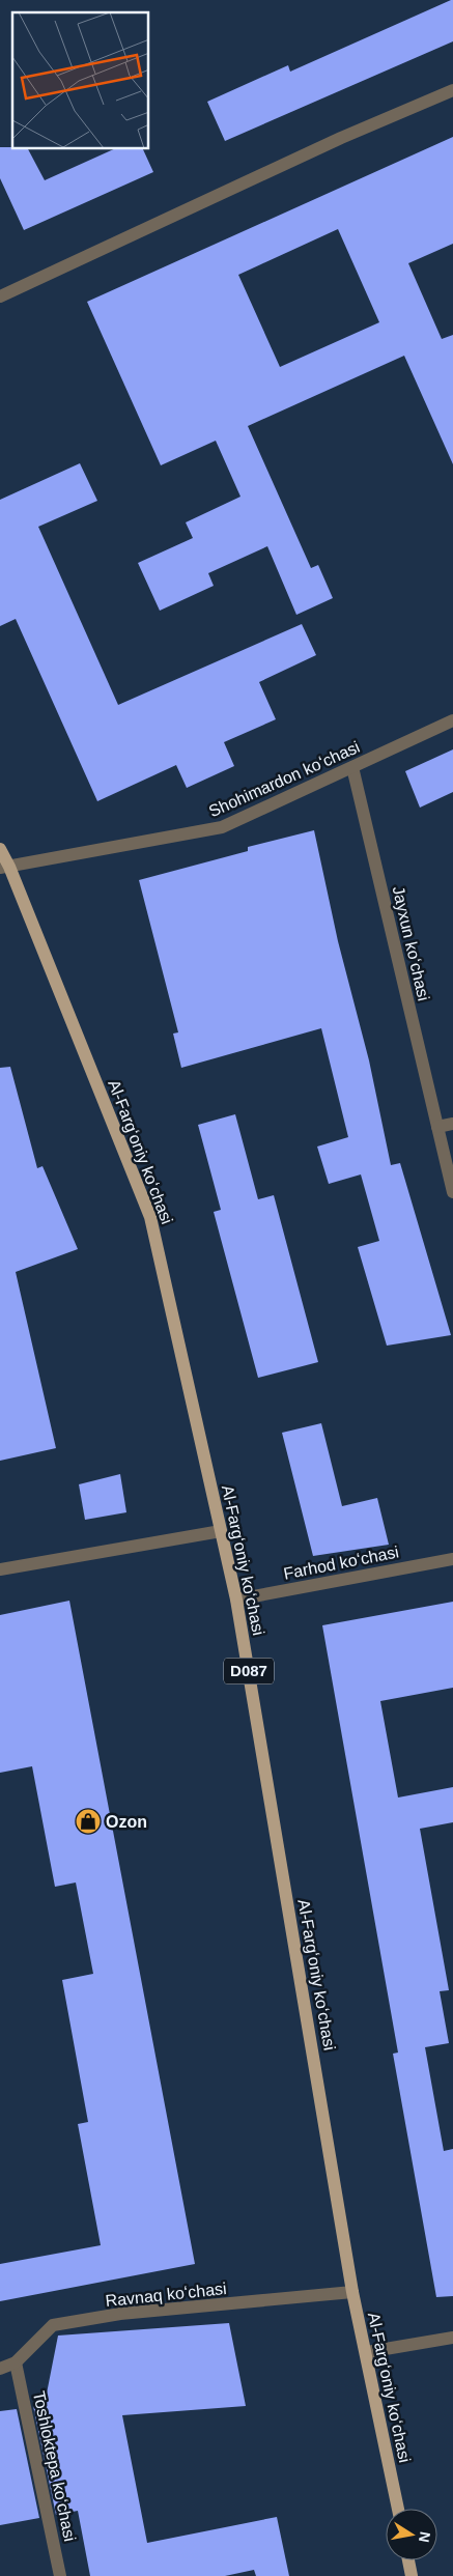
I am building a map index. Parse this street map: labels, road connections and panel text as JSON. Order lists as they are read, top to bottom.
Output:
{
  "streets": {
    "main road": ["Al-Fargʻoniy koʻchasi", "D087"],
    "street": [
      "Shohimardon koʻchasi",
      "Jayxun koʻchasi",
      "Farhod koʻchasi",
      "Ravnaq koʻchasi",
      "Toshloktepa koʻchasi"
    ]
  },
  "crossings": [
    ["Shohimardon koʻchasi", "Jayxun koʻchasi"],
    ["Shohimardon koʻchasi", "Al-Fargʻoniy koʻchasi"],
    ["Al-Fargʻoniy koʻchasi", "Farhod koʻchasi"],
    ["Al-Fargʻoniy koʻchasi", "Ravnaq koʻchasi"],
    ["Ravnaq koʻchasi", "Toshloktepa koʻchasi"]
  ],
  "places": {
    "shop": ["Ozon"]
  },
  "north": "right"
}
